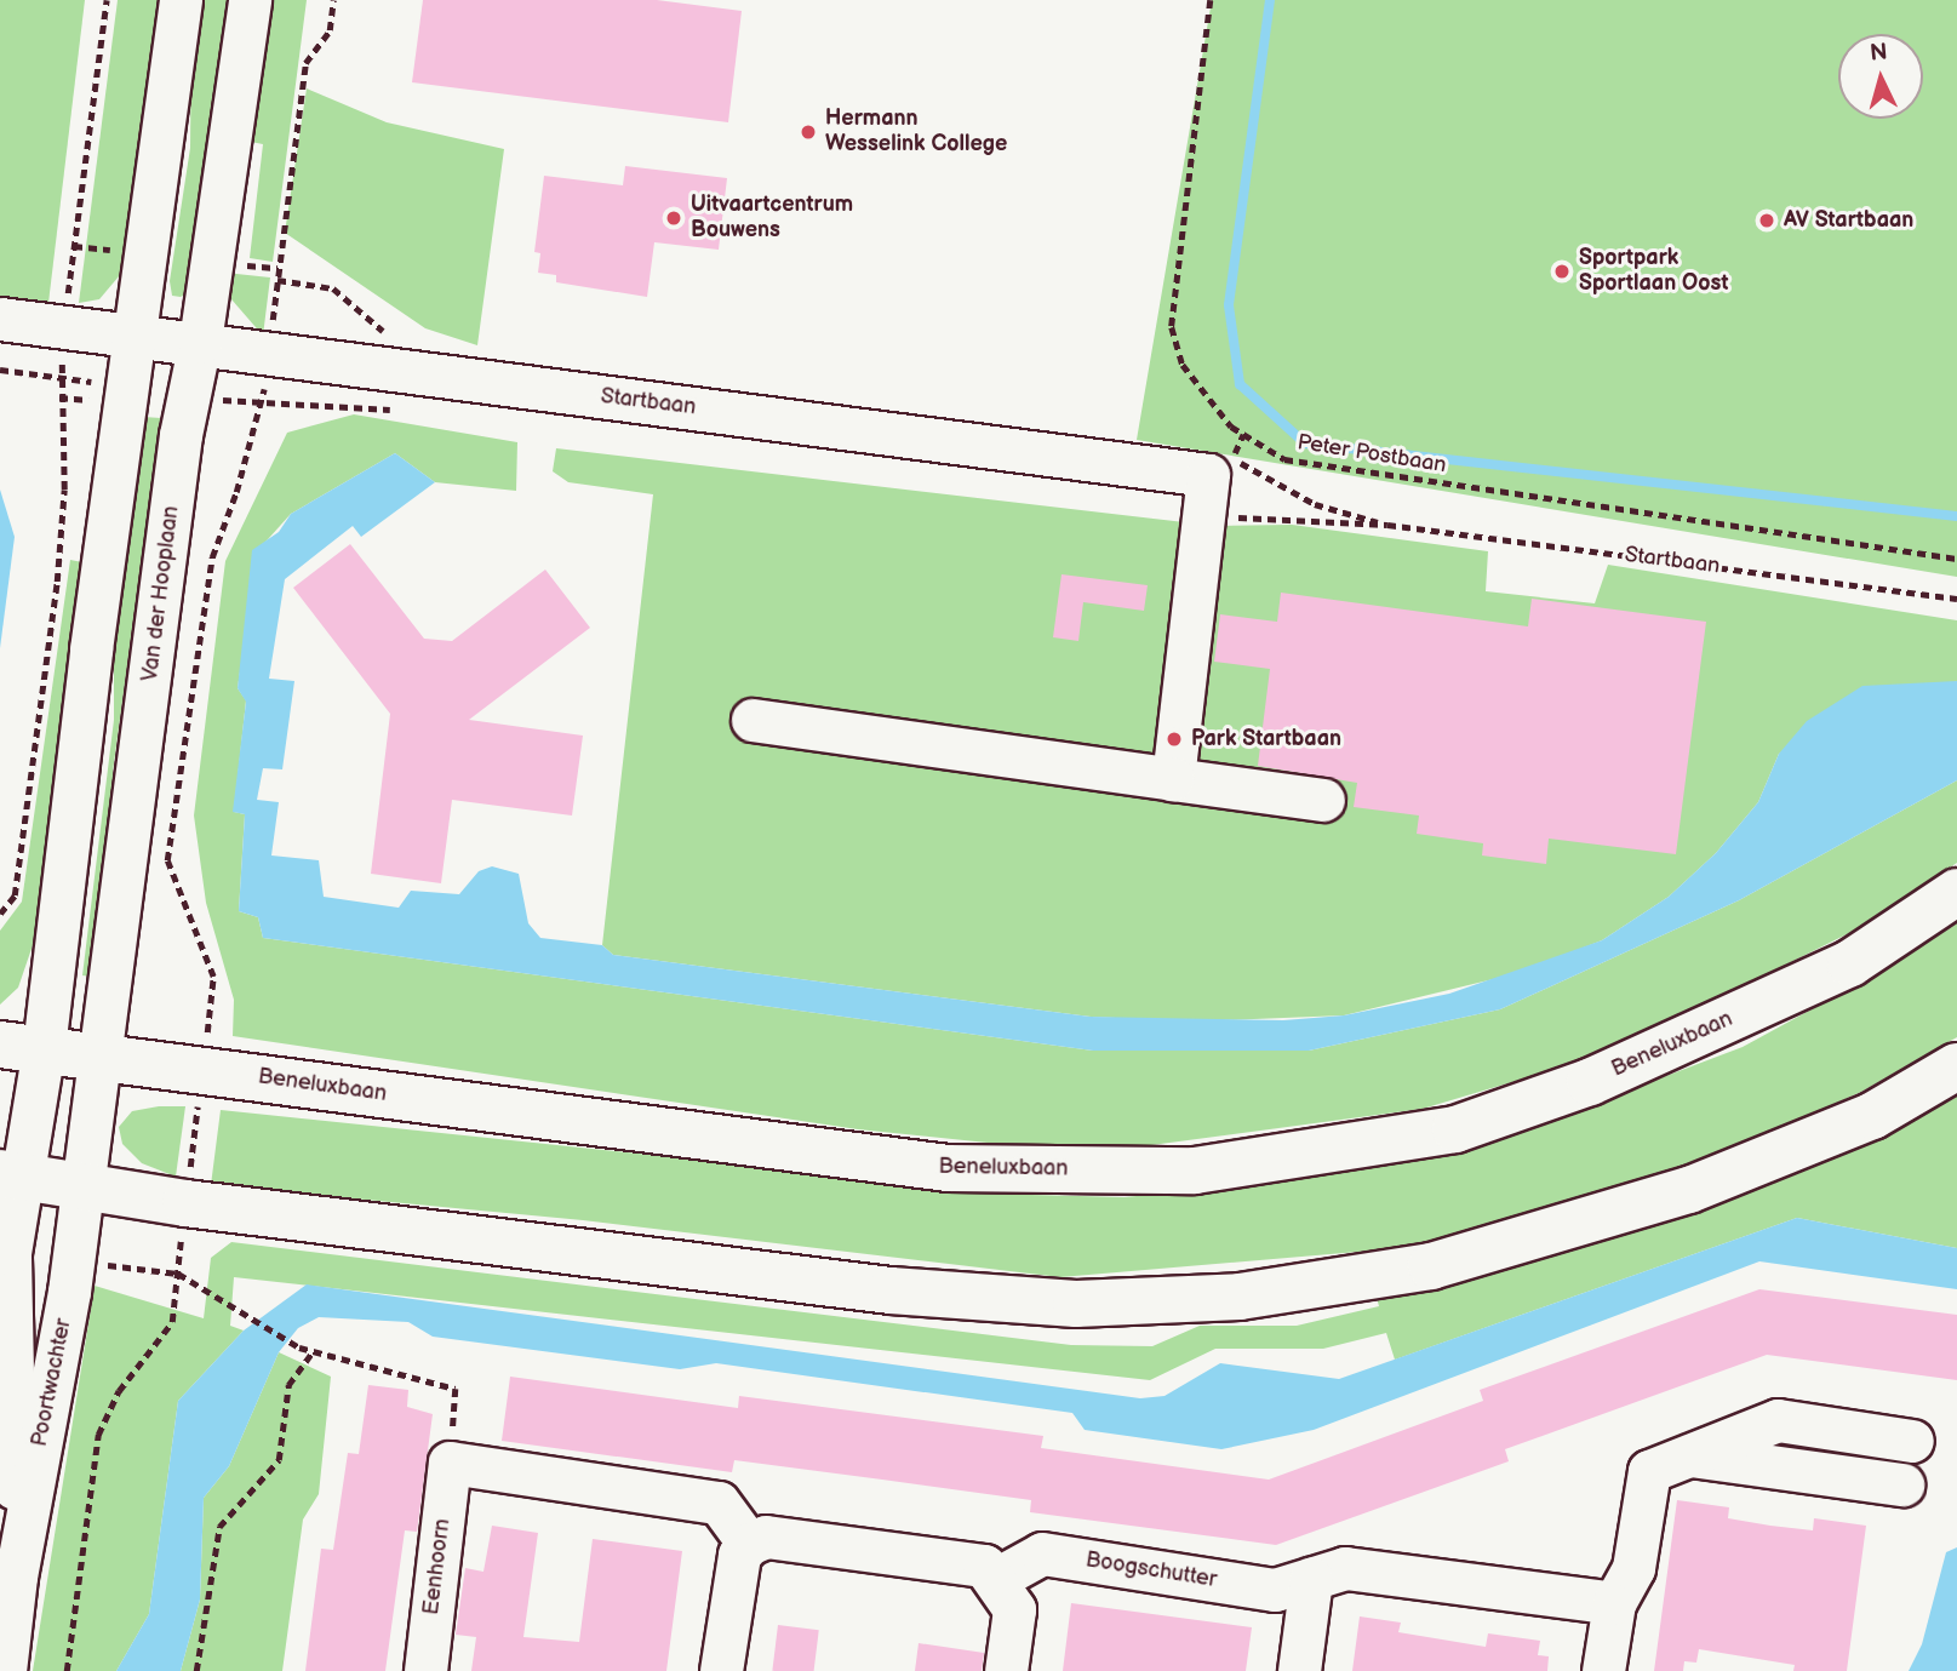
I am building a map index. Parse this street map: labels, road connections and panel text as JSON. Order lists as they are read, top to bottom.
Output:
{
  "streets": {
    "main road": ["Beneluxbaan"],
    "street": [
      "Startbaan",
      "Van der Hooplaan",
      "Poortwachter",
      "Eenhoorn",
      "Boogschutter"
    ],
    "path": ["Peter Postbaan"]
  },
  "crossings": [
    ["Startbaan", "Peter Postbaan"],
    ["Startbaan", "Van der Hooplaan"],
    ["Van der Hooplaan", "Beneluxbaan"],
    ["Van der Hooplaan", "Poortwachter"]
  ],
  "places": [
    "Hermann Wesselink College",
    "Uitvaartcentrum Bouwens",
    "AV Startbaan",
    "Sportpark Sportlaan Oost",
    "Park Startbaan"
  ],
  "north": "top"
}
